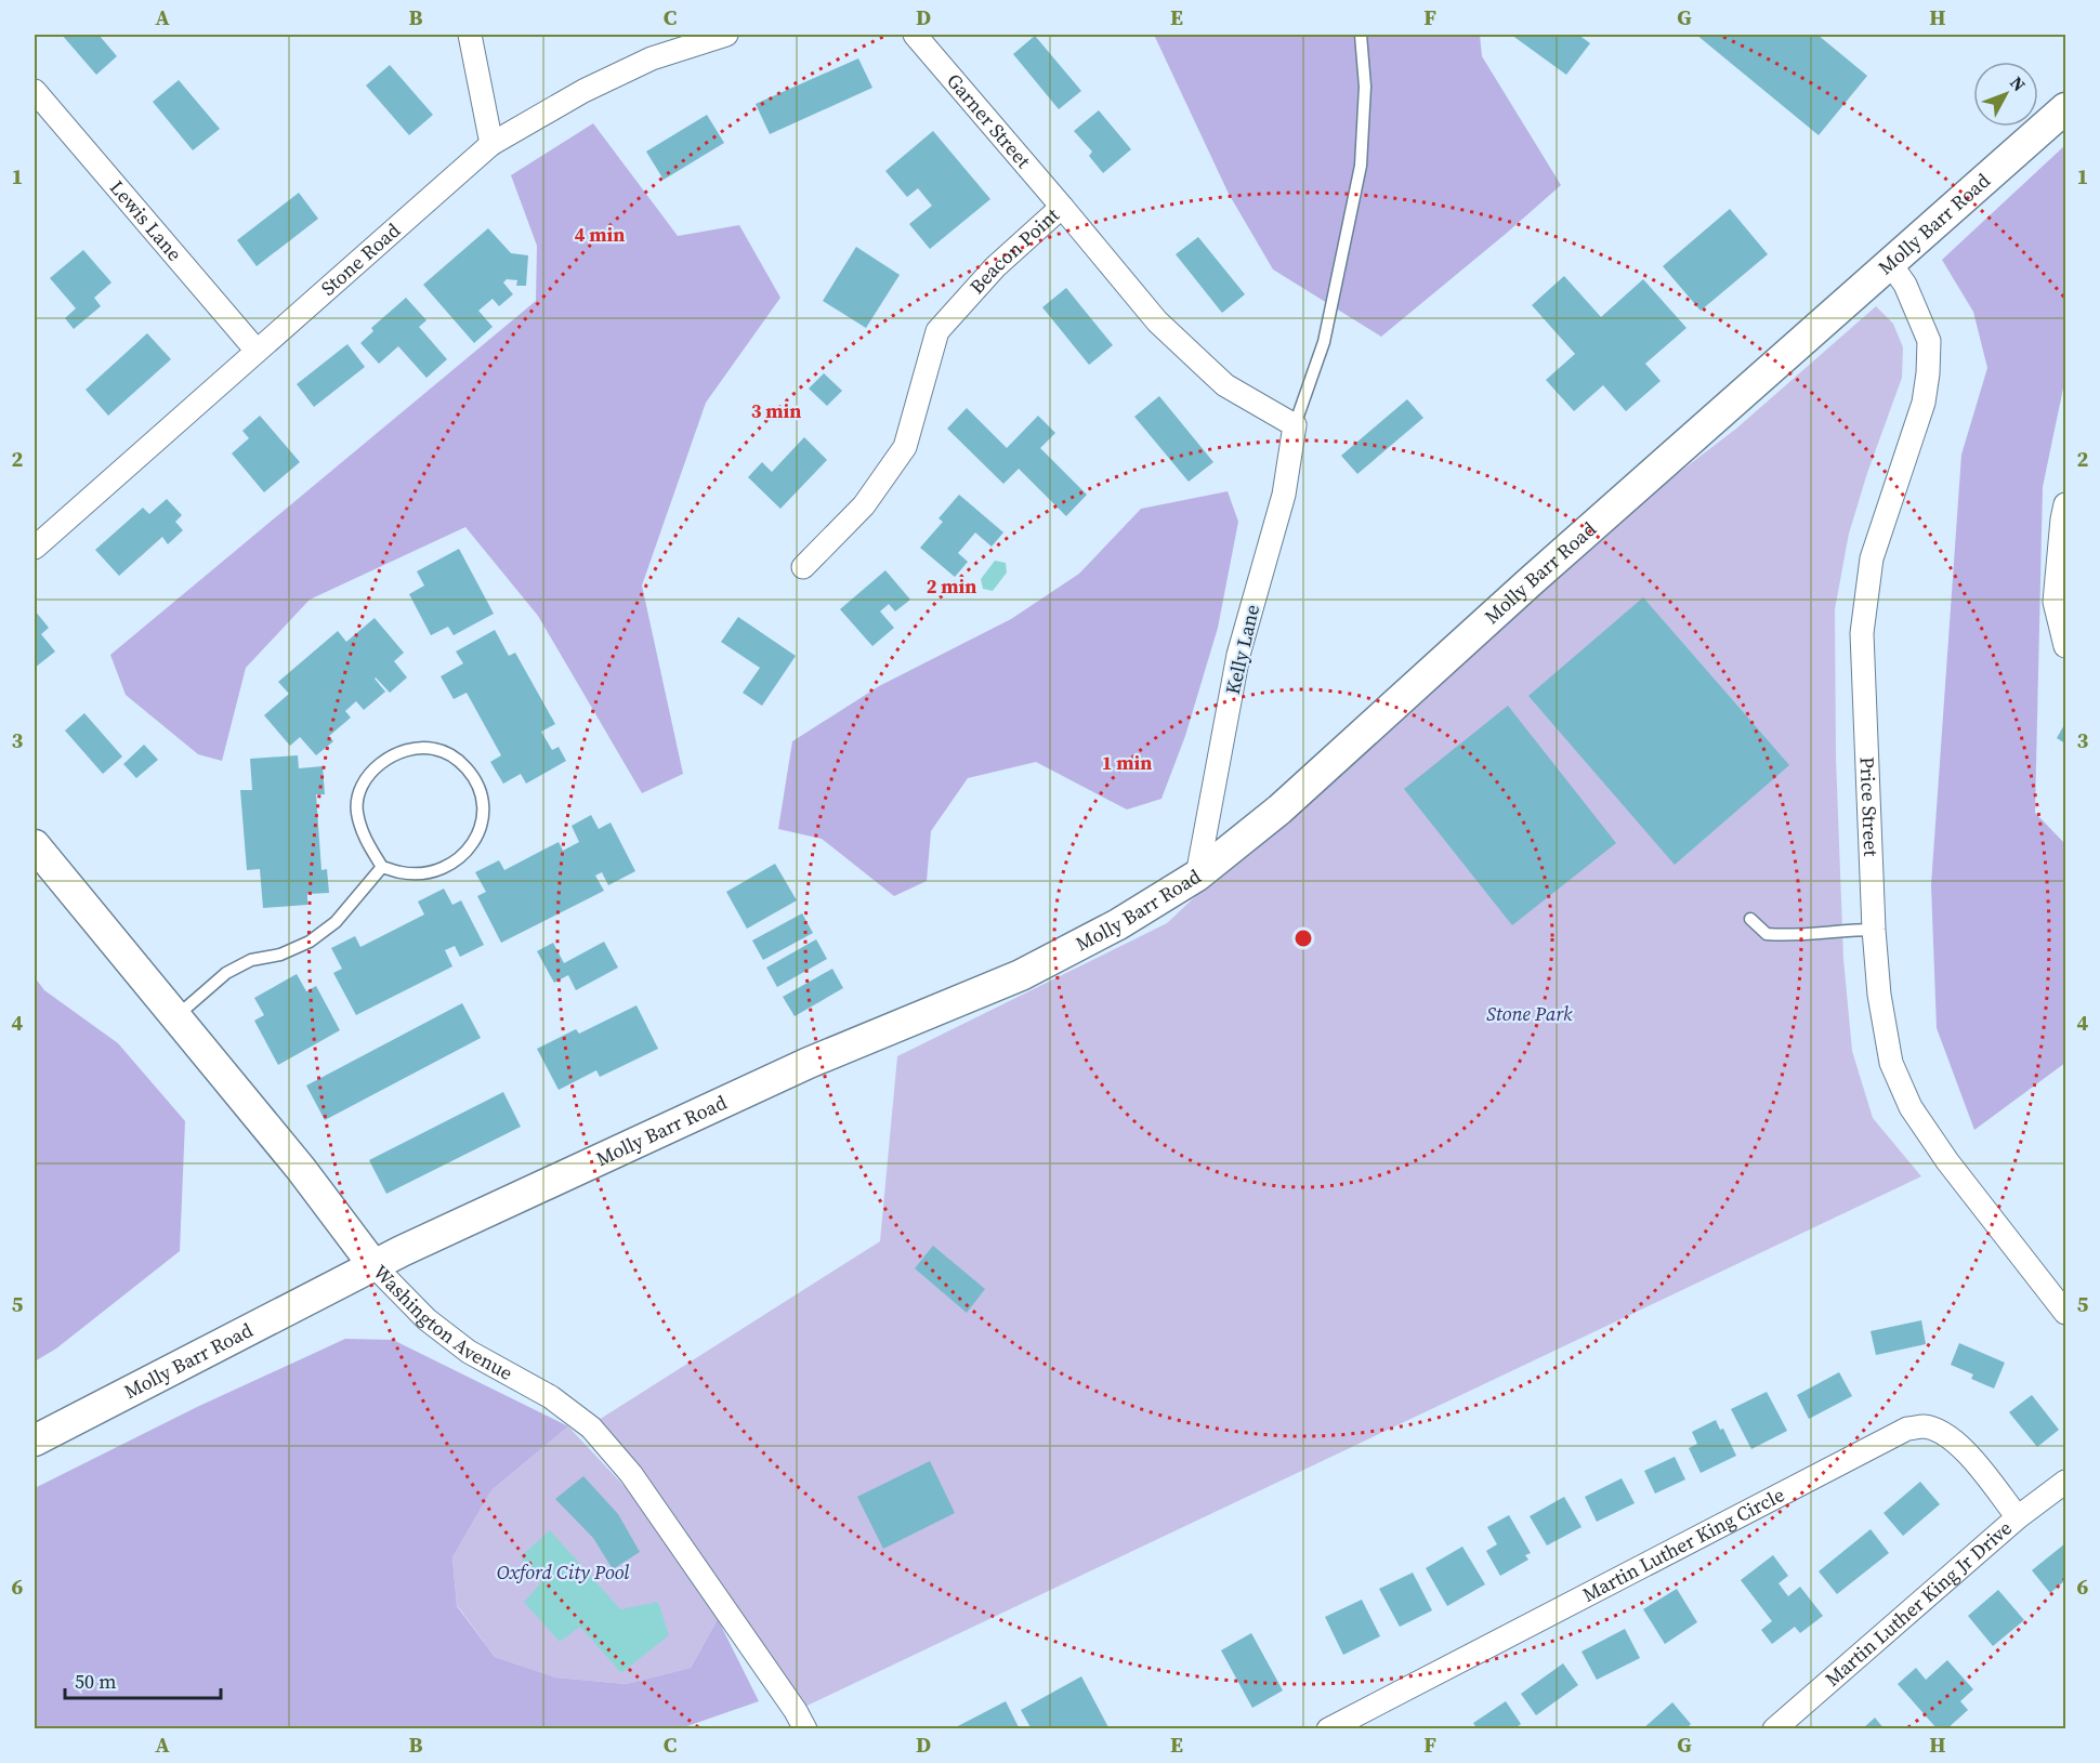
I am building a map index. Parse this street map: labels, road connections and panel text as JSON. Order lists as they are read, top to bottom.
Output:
{
  "streets": {
    "main road": ["Molly Barr Road", "Washington Avenue"],
    "street": [
      "Garner Street",
      "Lewis Lane",
      "Beacon Point",
      "Stone Road",
      "Kelly Lane",
      "Price Street",
      "Martin Luther King Circle",
      "Martin Luther King Jr Drive"
    ]
  },
  "crossings": [
    ["Garner Street", "Beacon Point"],
    ["Lewis Lane", "Stone Road"],
    ["Molly Barr Road", "Kelly Lane"],
    ["Molly Barr Road", "Price Street"],
    ["Molly Barr Road", "Washington Avenue"],
    ["Beacon Point", "Kelly Lane"],
    ["Martin Luther King Circle", "Martin Luther King Jr Drive"]
  ],
  "parks": ["Stone Park", "Oxford City Pool"],
  "scale_bar": "50 m",
  "north": "top right",
  "grid": {
    "columns": [
      "A",
      "B",
      "C",
      "D",
      "E",
      "F",
      "G",
      "H"
    ],
    "rows": [
      "1",
      "2",
      "3",
      "4",
      "5",
      "6"
    ]
  },
  "rings": [
    "4 min",
    "3 min",
    "2 min",
    "1 min"
  ]
}
